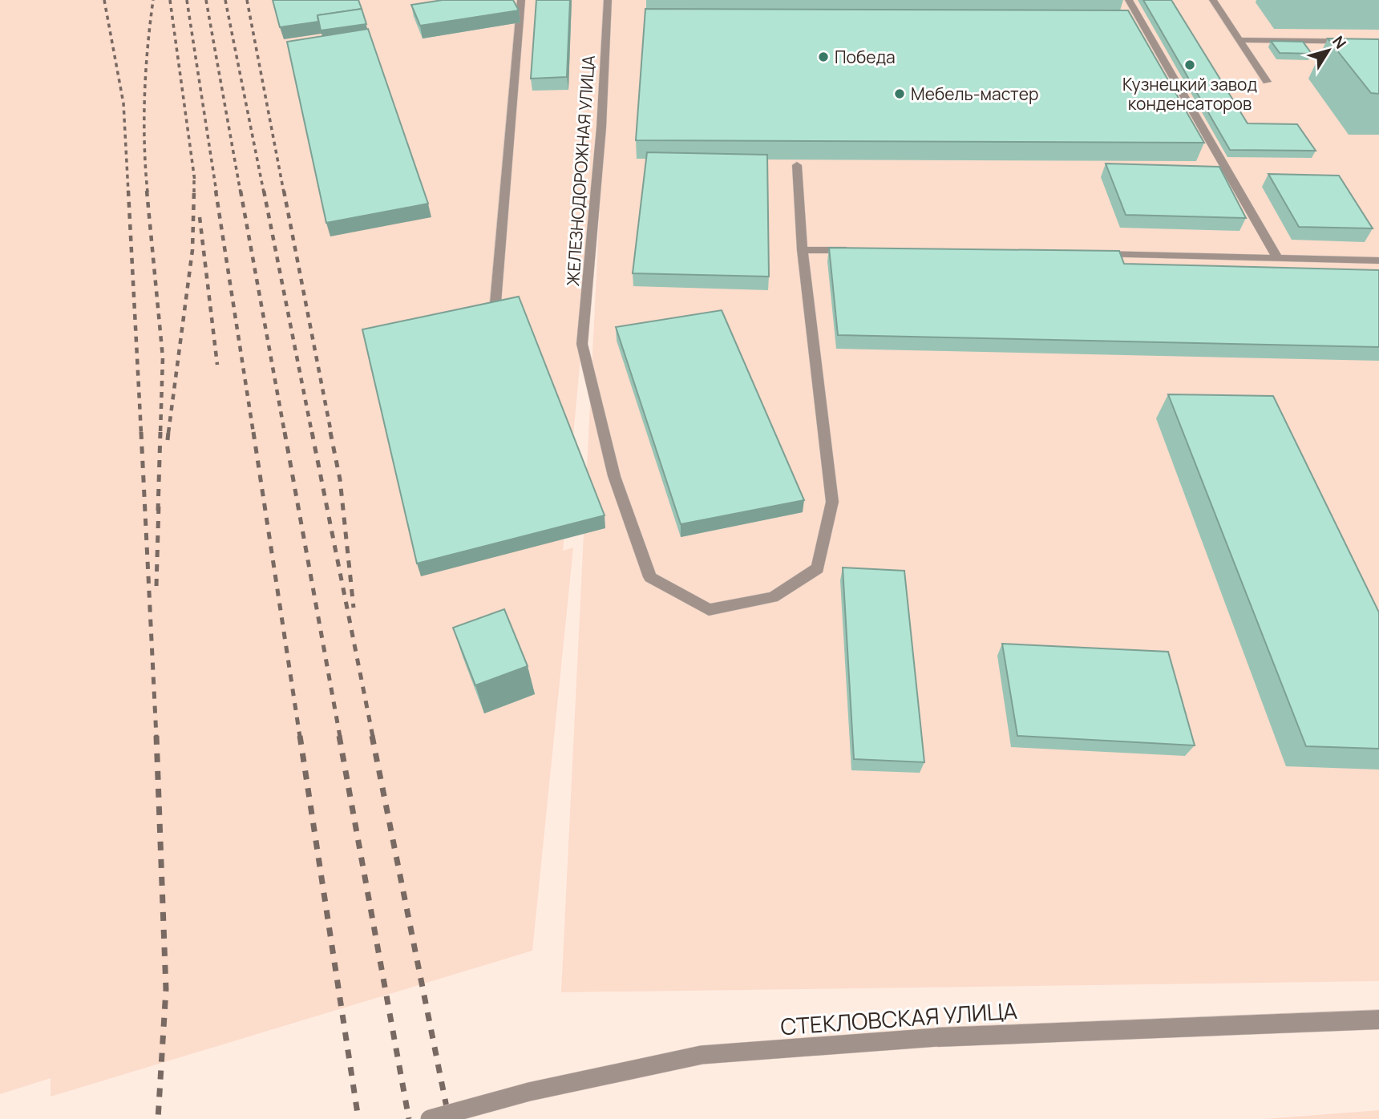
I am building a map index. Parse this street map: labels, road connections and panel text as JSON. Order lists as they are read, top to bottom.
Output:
{
  "streets": {
    "street": ["ЖЕЛЕЗНОДОРОЖНАЯ УЛИЦА", "СТЕКЛОВСКАЯ УЛИЦА"]
  },
  "places": ["Победа", "Кузнецкий завод конденсаторов", "Мебель-мастер"],
  "north": "top right"
}
